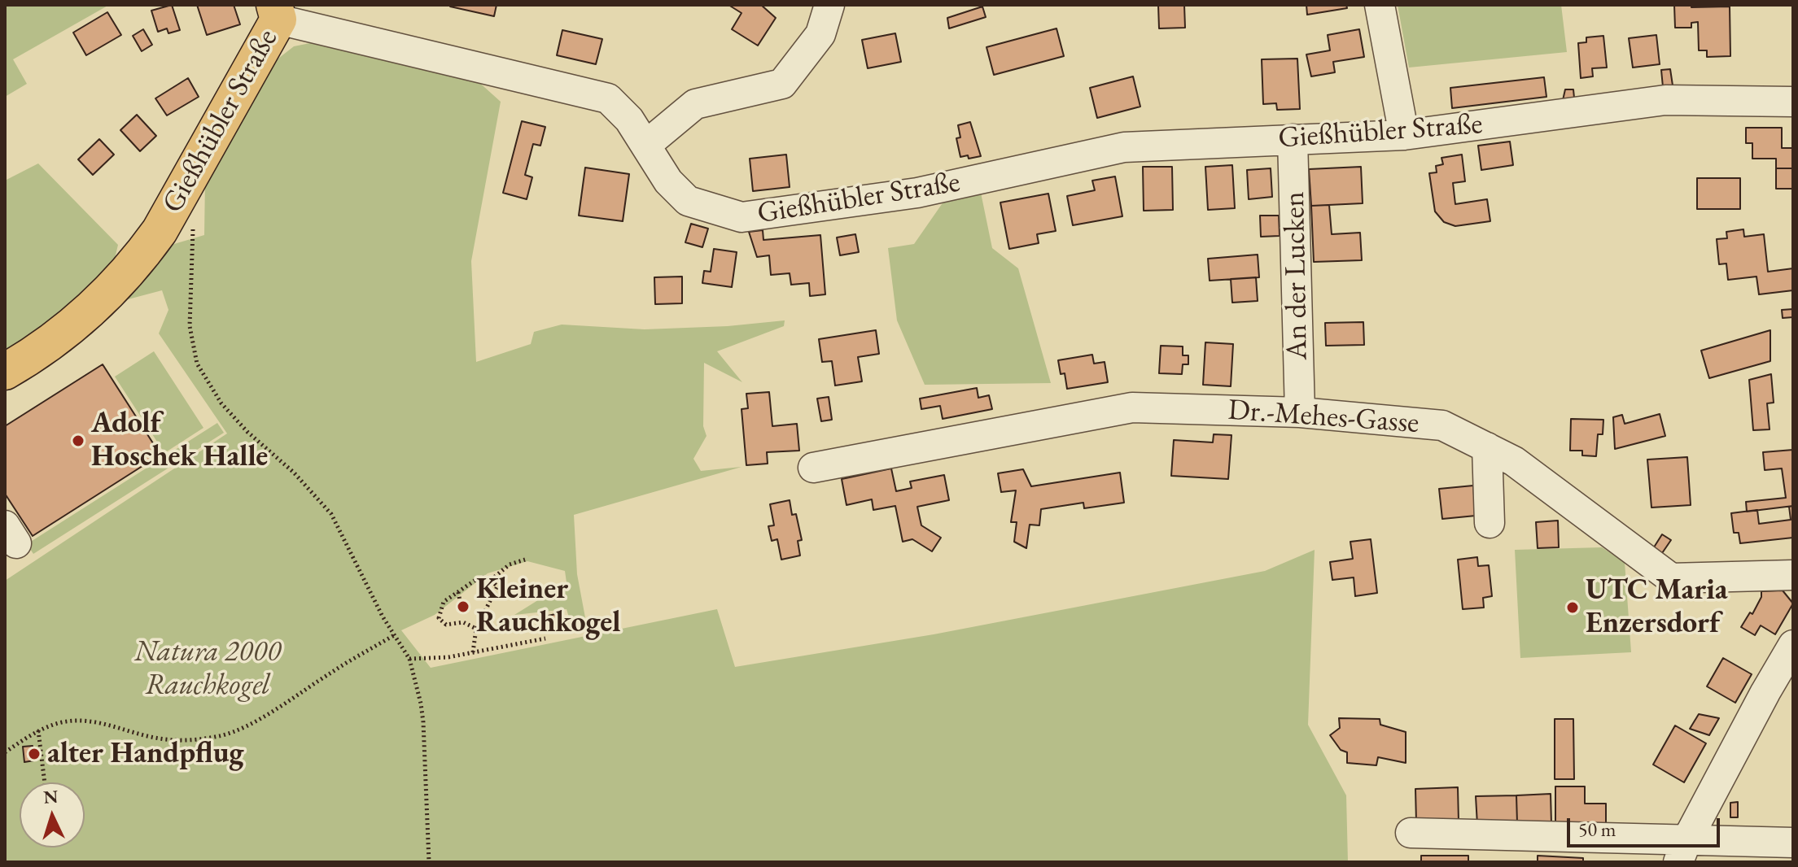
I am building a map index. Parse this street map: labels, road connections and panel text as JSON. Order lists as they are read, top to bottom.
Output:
{
  "streets": {
    "main road": ["Gießhübler Straße"],
    "street": ["An der Lucken", "Dr.-Mehes-Gasse"]
  },
  "crossings": [
    ["Gießhübler Straße", "An der Lucken"],
    ["An der Lucken", "Dr.-Mehes-Gasse"]
  ],
  "parks": ["Natura 2000 Rauchkogel"],
  "places": [
    "Adolf Hoschek Halle",
    "Kleiner Rauchkogel",
    "UTC Maria Enzersdorf",
    "alter Handpflug"
  ],
  "scale_bar": "50 m",
  "north": "top"
}
